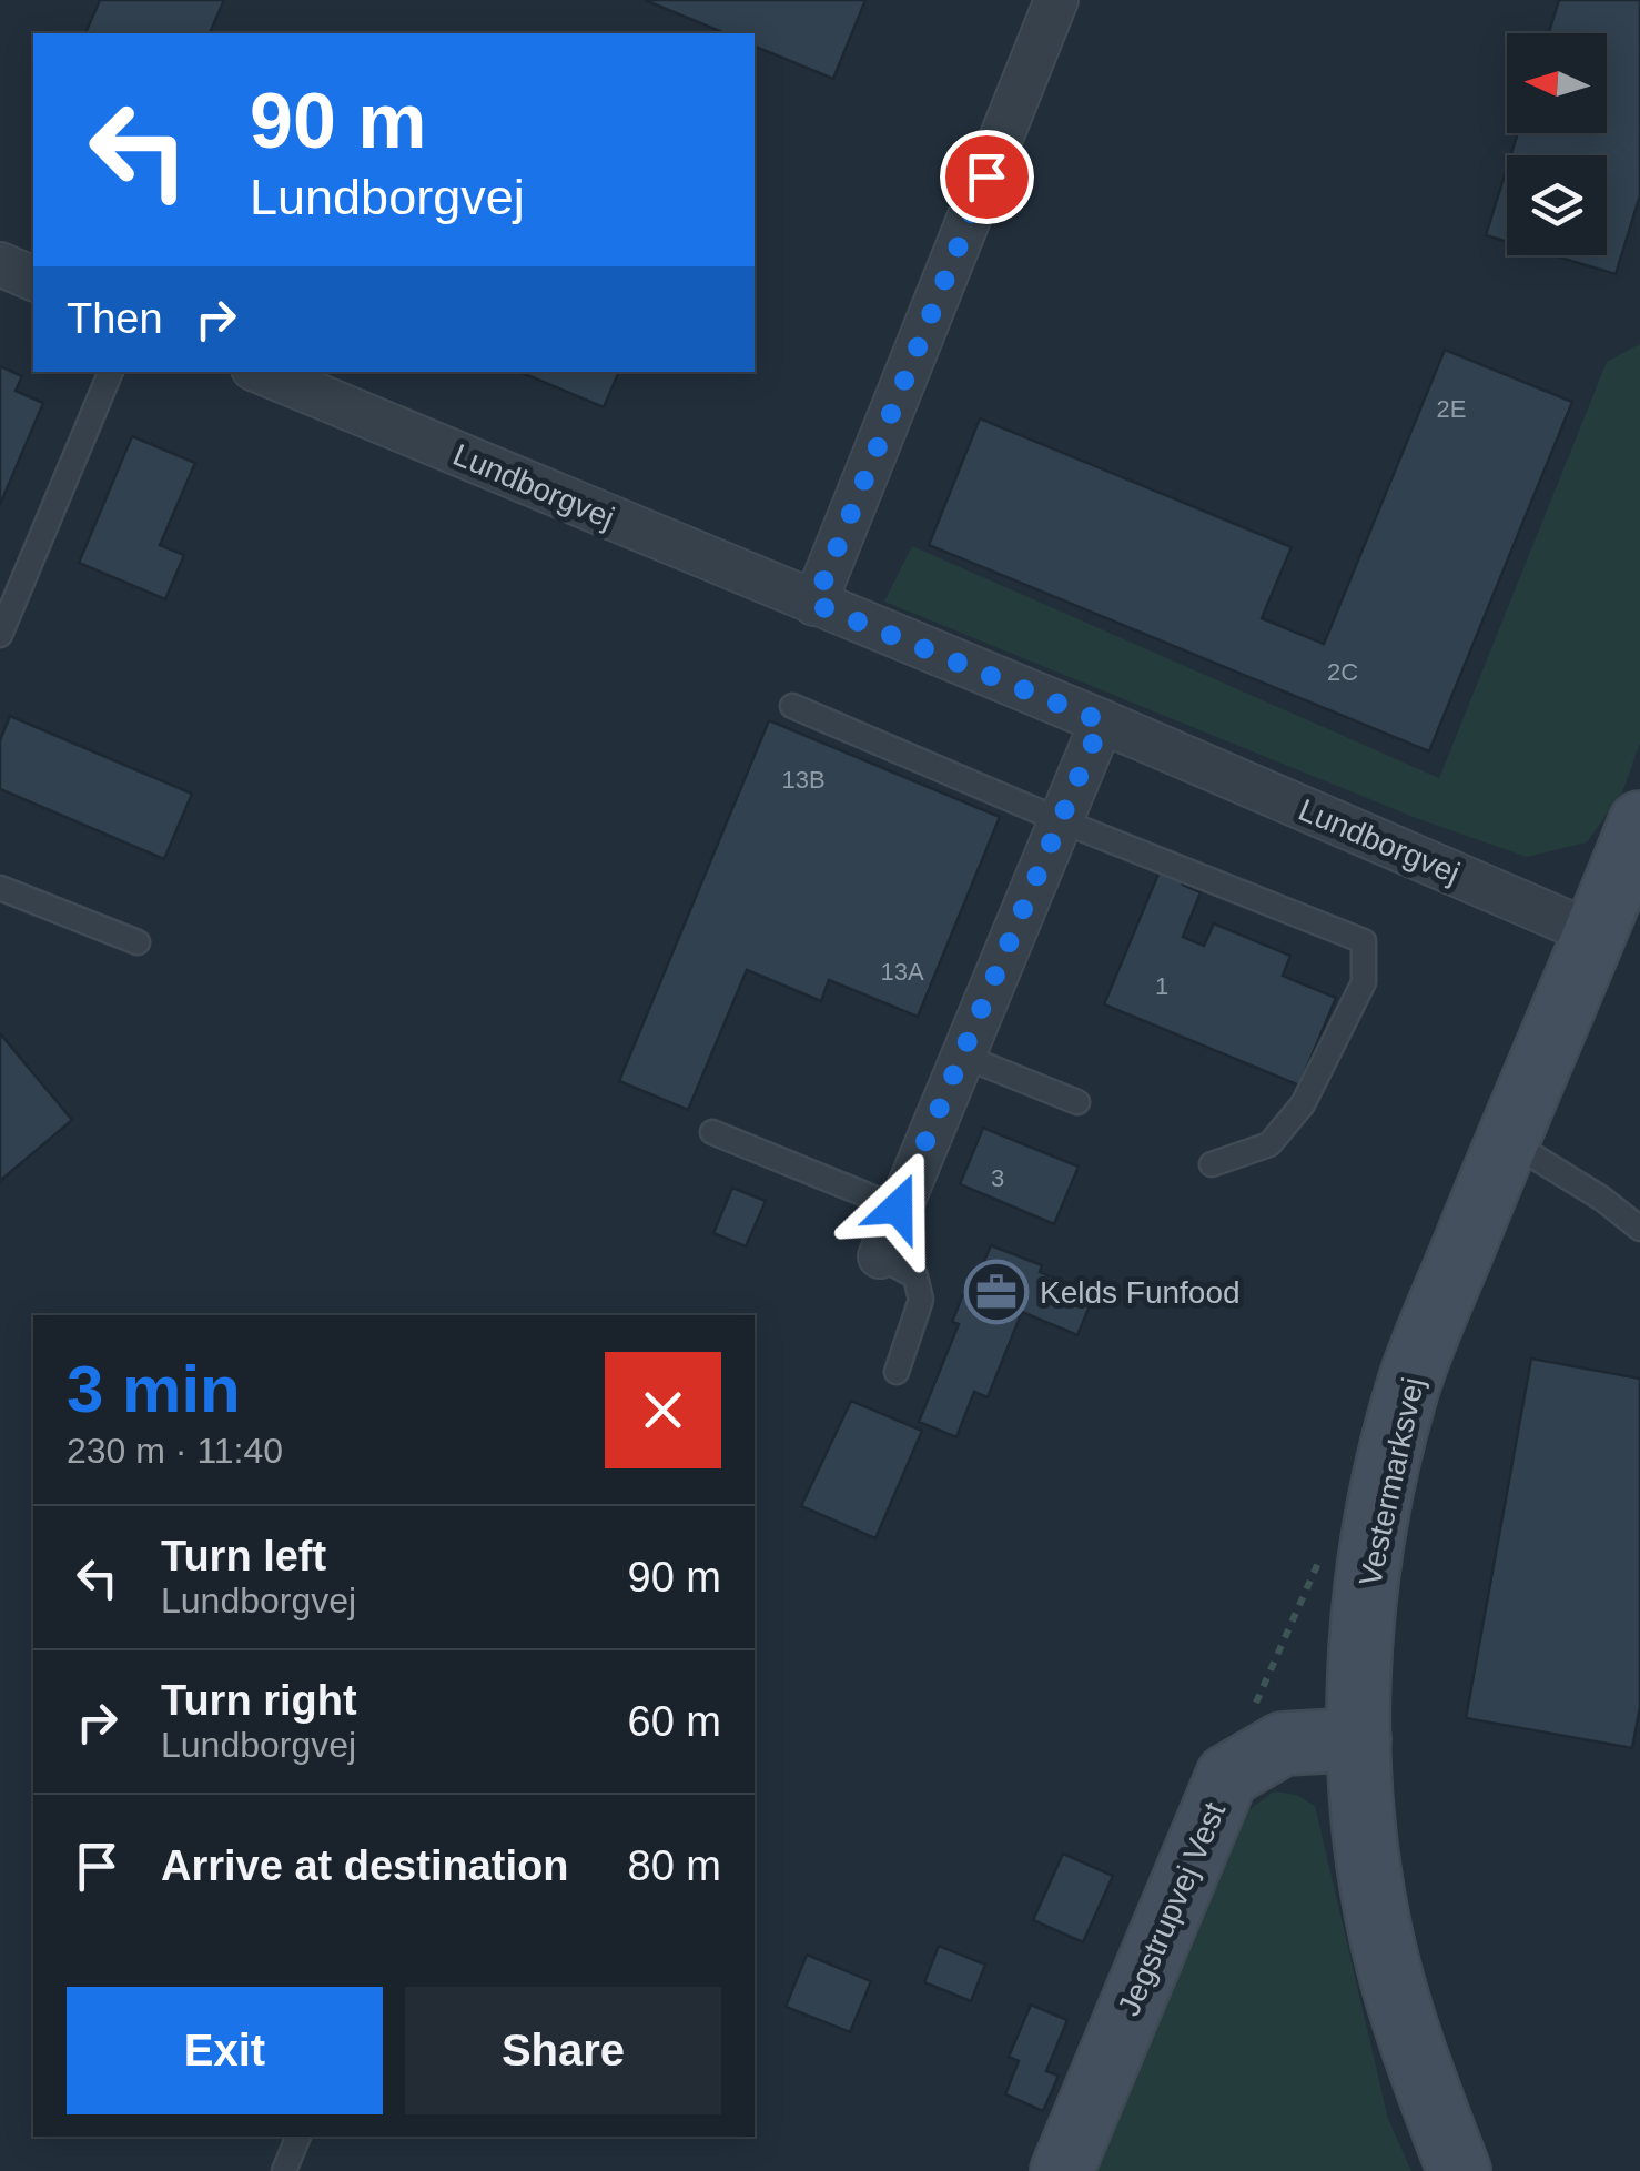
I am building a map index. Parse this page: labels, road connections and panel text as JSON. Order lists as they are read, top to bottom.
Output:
{
  "streets": {
    "street": ["Lundborgvej", "Vestermarksvej", "Jegstrupvej Vest"]
  },
  "crossings": [
    ["Lundborgvej", "Vestermarksvej"],
    ["Vestermarksvej", "Jegstrupvej Vest"]
  ],
  "places": {
    "office": ["Kelds Funfood"]
  },
  "house_numbers": [
    "2E",
    "2C",
    "13B",
    "13A",
    "1",
    "3"
  ],
  "north": "left",
  "page": {
    "turn": ["90 m", "Lundborgvej"],
    "then": "Then",
    "heading": ["3 min", "230 m · 11:40"],
    "list": [
      {
        "name": "Turn left",
        "note": "Lundborgvej",
        "value": "90 m"
      },
      {
        "name": "Turn right",
        "note": "Lundborgvej",
        "value": "60 m"
      },
      {
        "name": "Arrive at destination",
        "value": "80 m"
      }
    ],
    "buttons": ["Exit", "Share"]
  }
}
